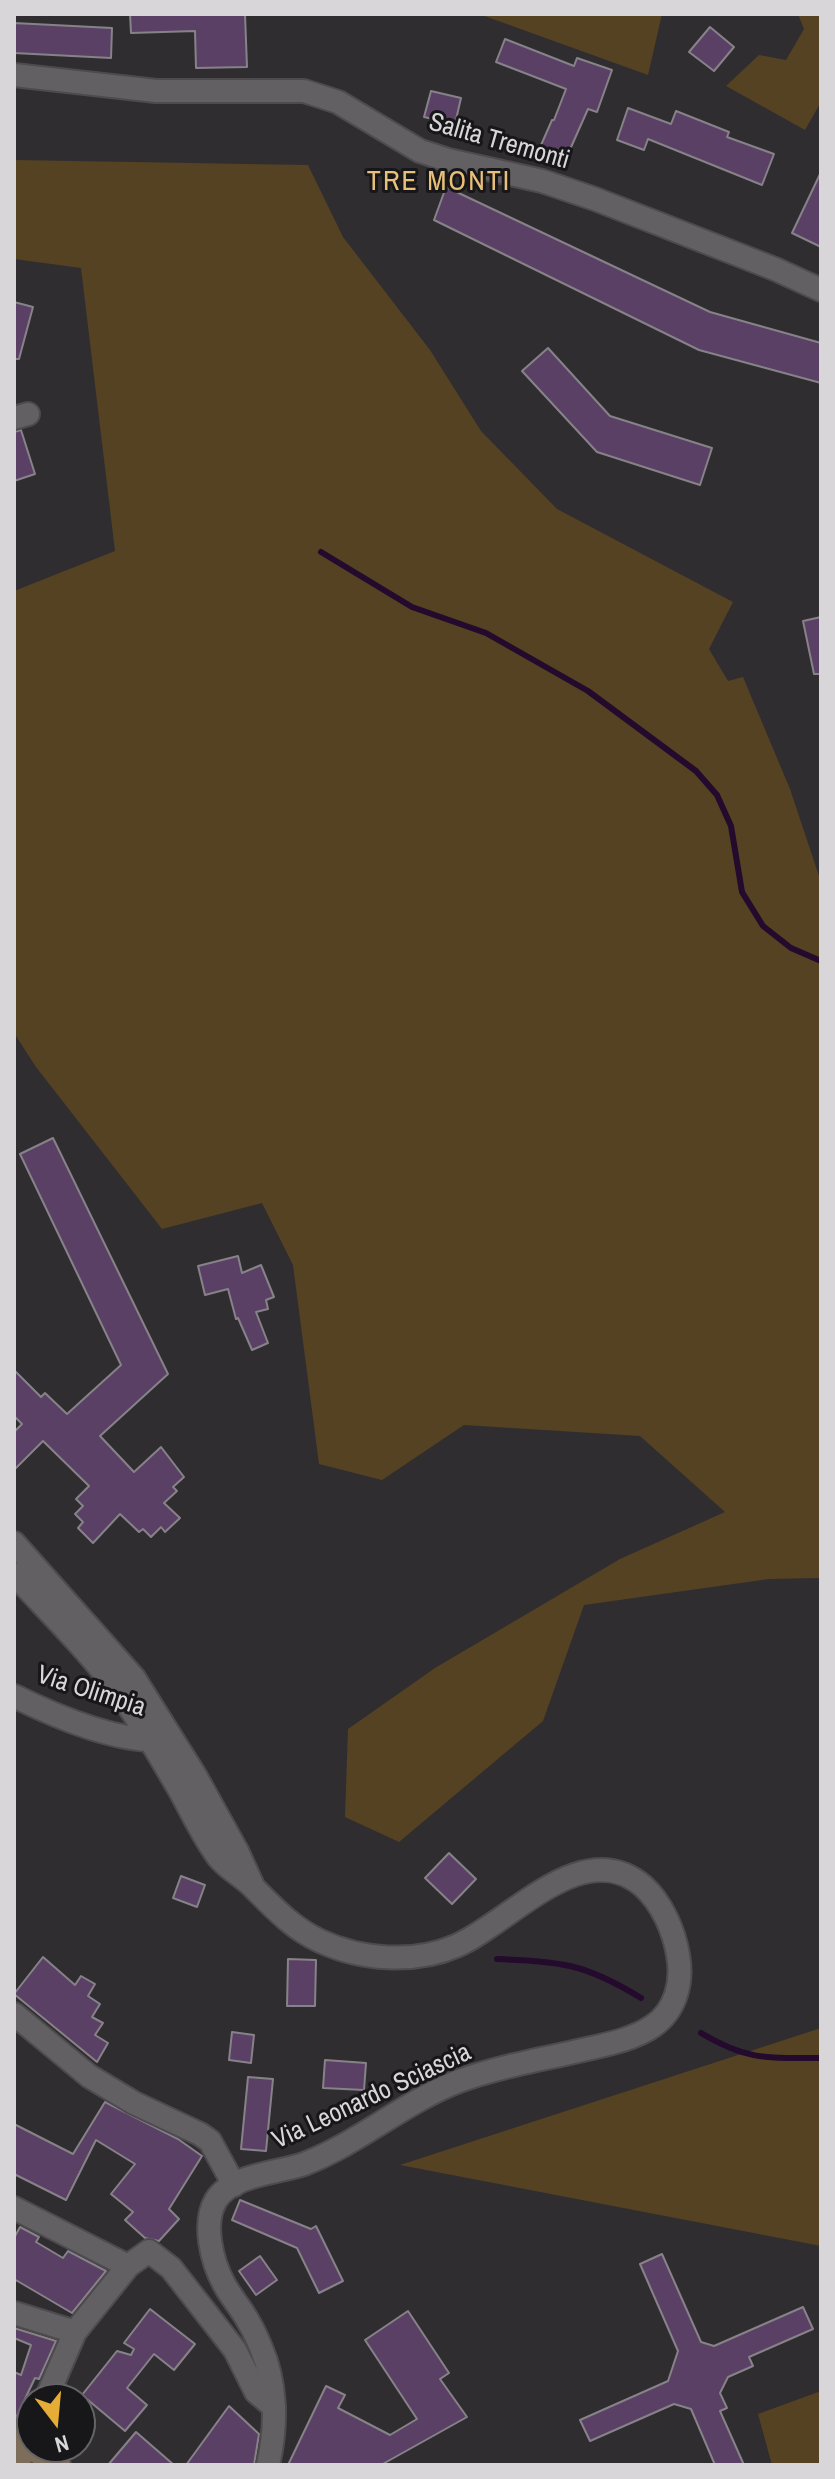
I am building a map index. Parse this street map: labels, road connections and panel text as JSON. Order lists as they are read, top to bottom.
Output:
{
  "streets": {
    "street": ["Salita Tremonti", "Via Olimpia", "Via Leonardo Sciascia"]
  },
  "crossings": [
    ["Via Olimpia", "Via Leonardo Sciascia"]
  ],
  "districts": ["TRE MONTI"],
  "north": "bottom"
}
